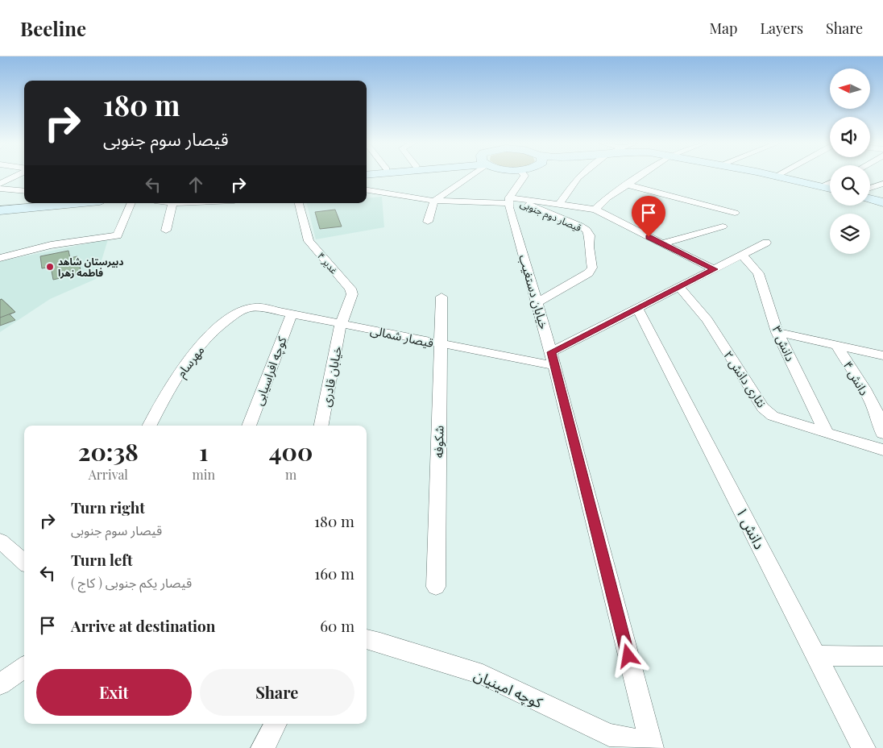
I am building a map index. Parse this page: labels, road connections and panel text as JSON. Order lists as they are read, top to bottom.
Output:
{
  "streets": {
    "street": [
      "قیصار دوم جنوبی",
      "غدیر ۴",
      "خیابان دستغیب",
      "قیصار شمالی",
      "دانش ۳",
      "مهرسام",
      "کوچه افراسیابی",
      "خیابان قادری",
      "دانش ۴",
      "نثاری دانش ۲",
      "شکوفه",
      "دانش ۱",
      "کوچه امینیان"
    ]
  },
  "crossings": [
    ["قیصار دوم جنوبی", "خیابان دستغیب"],
    ["غدیر ۴", "قیصار شمالی"],
    ["غدیر ۴", "خیابان قادری"],
    ["خیابان دستغیب", "قیصار شمالی"],
    ["خیابان دستغیب", "کوچه امینیان"],
    ["قیصار شمالی", "مهرسام"],
    ["قیصار شمالی", "کوچه افراسیابی"],
    ["قیصار شمالی", "خیابان قادری"],
    ["قیصار شمالی", "شکوفه"],
    ["دانش ۳", "نثاری دانش ۲"]
  ],
  "places": ["دبیرستان شاهد فاطمه زهرا"],
  "north": "left",
  "page": {
    "header": "Beeline",
    "nav": ["Map", "Layers", "Share"],
    "turn": ["180 m", "قیصار سوم جنوبی"],
    "eta": [
      "20:38",
      "Arrival",
      "1",
      "min",
      "400",
      "m"
    ],
    "list": [
      {
        "name": "Turn right",
        "note": "قیصار سوم جنوبی",
        "value": "180 m"
      },
      {
        "name": "Turn left",
        "note": "قیصار یکم جنوبی ( کاج )",
        "value": "160 m"
      },
      {
        "name": "Arrive at destination",
        "value": "60 m"
      }
    ],
    "buttons": ["Exit", "Share"]
  }
}
